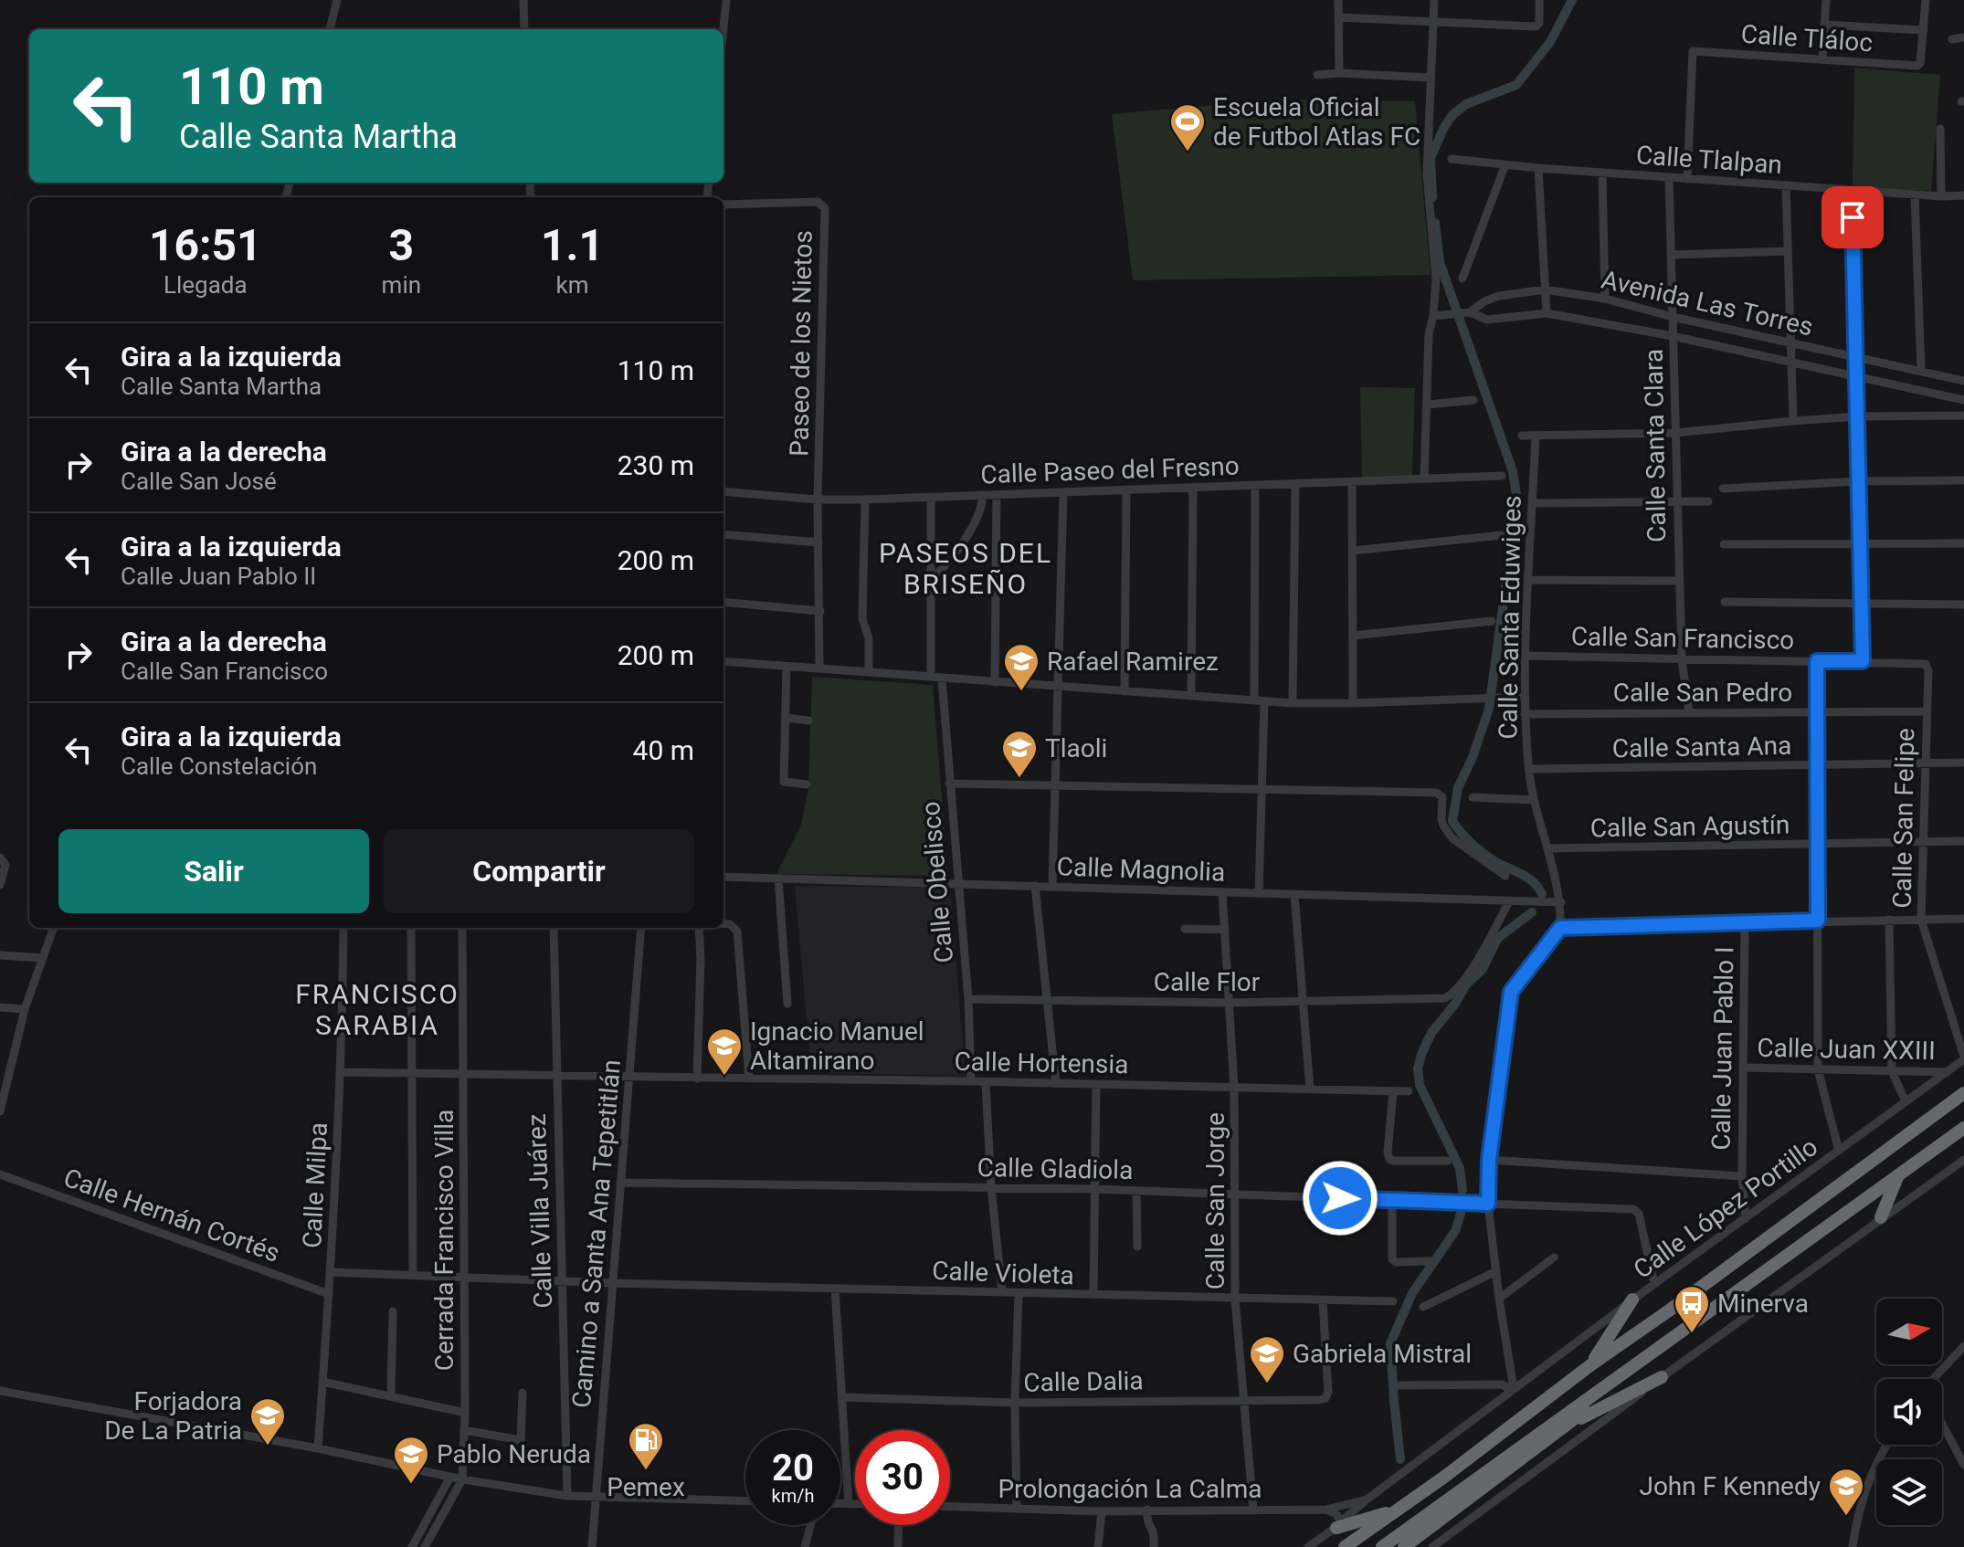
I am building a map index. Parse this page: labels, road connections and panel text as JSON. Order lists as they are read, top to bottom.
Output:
{
  "streets": {
    "street": [
      "Calle Tláloc",
      "Calle Tlalpan",
      "Avenida Las Torres",
      "Paseo de los Nietos",
      "Calle Santa Clara",
      "Calle Paseo del Fresno",
      "Calle Santa Eduwiges",
      "Calle San Francisco",
      "Calle San Pedro",
      "Calle Santa Ana",
      "Calle San Felipe",
      "Calle San Agustín",
      "Calle Magnolia",
      "Calle Obelisco",
      "Calle Flor",
      "Calle Juan Pablo I",
      "Calle Juan XXIII",
      "Calle Hortensia",
      "Calle Gladiola",
      "Calle Milpa",
      "Calle San Jorge",
      "Calle López Portillo",
      "Calle Villa Juárez",
      "Calle Hernán Cortés",
      "Camino a Santa Ana Tepetitlán",
      "Cerrada Francisco Villa",
      "Calle Violeta",
      "Calle Dalia",
      "Prolongación La Calma"
    ]
  },
  "crossings": [
    ["Calle Tláloc", "Calle Tlalpan"],
    ["Calle Tlalpan", "Calle Santa Clara"],
    ["Avenida Las Torres", "Calle Santa Clara"],
    ["Paseo de los Nietos", "Calle Paseo del Fresno"],
    ["Calle Santa Clara", "Calle San Francisco"],
    ["Calle Santa Clara", "Calle San Pedro"],
    ["Calle Santa Eduwiges", "Calle San Francisco"],
    ["Calle Santa Eduwiges", "Calle San Pedro"],
    ["Calle Santa Eduwiges", "Calle Santa Ana"],
    ["Calle Santa Eduwiges", "Calle San Agustín"],
    ["Calle Santa Eduwiges", "Calle Magnolia"],
    ["Calle San Francisco", "Calle San Felipe"],
    ["Calle San Pedro", "Calle San Felipe"],
    ["Calle Santa Ana", "Calle San Felipe"],
    ["Calle San Felipe", "Calle San Agustín"],
    ["Calle San Felipe", "Calle López Portillo"],
    ["Calle Magnolia", "Calle Obelisco"],
    ["Calle Magnolia", "Calle Flor"],
    ["Calle Magnolia", "Calle San Jorge"],
    ["Calle Obelisco", "Calle Flor"],
    ["Calle Obelisco", "Calle Hortensia"],
    ["Calle Flor", "Calle San Jorge"],
    ["Calle Juan Pablo I", "Calle Juan XXIII"],
    ["Calle Juan Pablo I", "Calle López Portillo"],
    ["Calle Juan XXIII", "Calle López Portillo"],
    ["Calle Hortensia", "Calle Milpa"],
    ["Calle Hortensia", "Calle San Jorge"],
    ["Calle Hortensia", "Calle Villa Juárez"],
    ["Calle Hortensia", "Camino a Santa Ana Tepetitlán"],
    ["Calle Hortensia", "Cerrada Francisco Villa"],
    ["Calle Gladiola", "Calle San Jorge"],
    ["Calle Gladiola", "Calle López Portillo"],
    ["Calle Gladiola", "Camino a Santa Ana Tepetitlán"],
    ["Calle Milpa", "Calle Hernán Cortés"],
    ["Calle San Jorge", "Calle Violeta"],
    ["Calle San Jorge", "Calle Dalia"],
    ["Calle San Jorge", "Prolongación La Calma"],
    ["Calle López Portillo", "Prolongación La Calma"],
    ["Camino a Santa Ana Tepetitlán", "Calle Violeta"],
    ["Calle Violeta", "Calle Dalia"]
  ],
  "districts": ["PASEOS DEL BRISEÑO", "FRANCISCO SARABIA"],
  "places": {
    "sports": ["Escuela Oficial de Futbol Atlas FC"],
    "school or university": [
      "Rafael Ramirez",
      "Tlaoli",
      "Ignacio Manuel Altamirano",
      "Gabriela Mistral",
      "Forjadora De La Patria",
      "Pablo Neruda",
      "John F Kennedy"
    ],
    "bus stop": ["Minerva"],
    "fuel station": ["Pemex"]
  },
  "north": "right",
  "page": {
    "turn": ["110 m", "Calle Santa Martha"],
    "eta": [
      "16:51",
      "Llegada",
      "3",
      "min",
      "1.1",
      "km"
    ],
    "list": [
      {
        "name": "Gira a la izquierda",
        "note": "Calle Santa Martha",
        "value": "110 m"
      },
      {
        "name": "Gira a la derecha",
        "note": "Calle San José",
        "value": "230 m"
      },
      {
        "name": "Gira a la izquierda",
        "note": "Calle Juan Pablo II",
        "value": "200 m"
      },
      {
        "name": "Gira a la derecha",
        "note": "Calle San Francisco",
        "value": "200 m"
      },
      {
        "name": "Gira a la izquierda",
        "note": "Calle Constelación",
        "value": "40 m"
      }
    ],
    "buttons": ["Salir", "Compartir"],
    "speed": "20 km/h",
    "limit": "30"
  }
}
